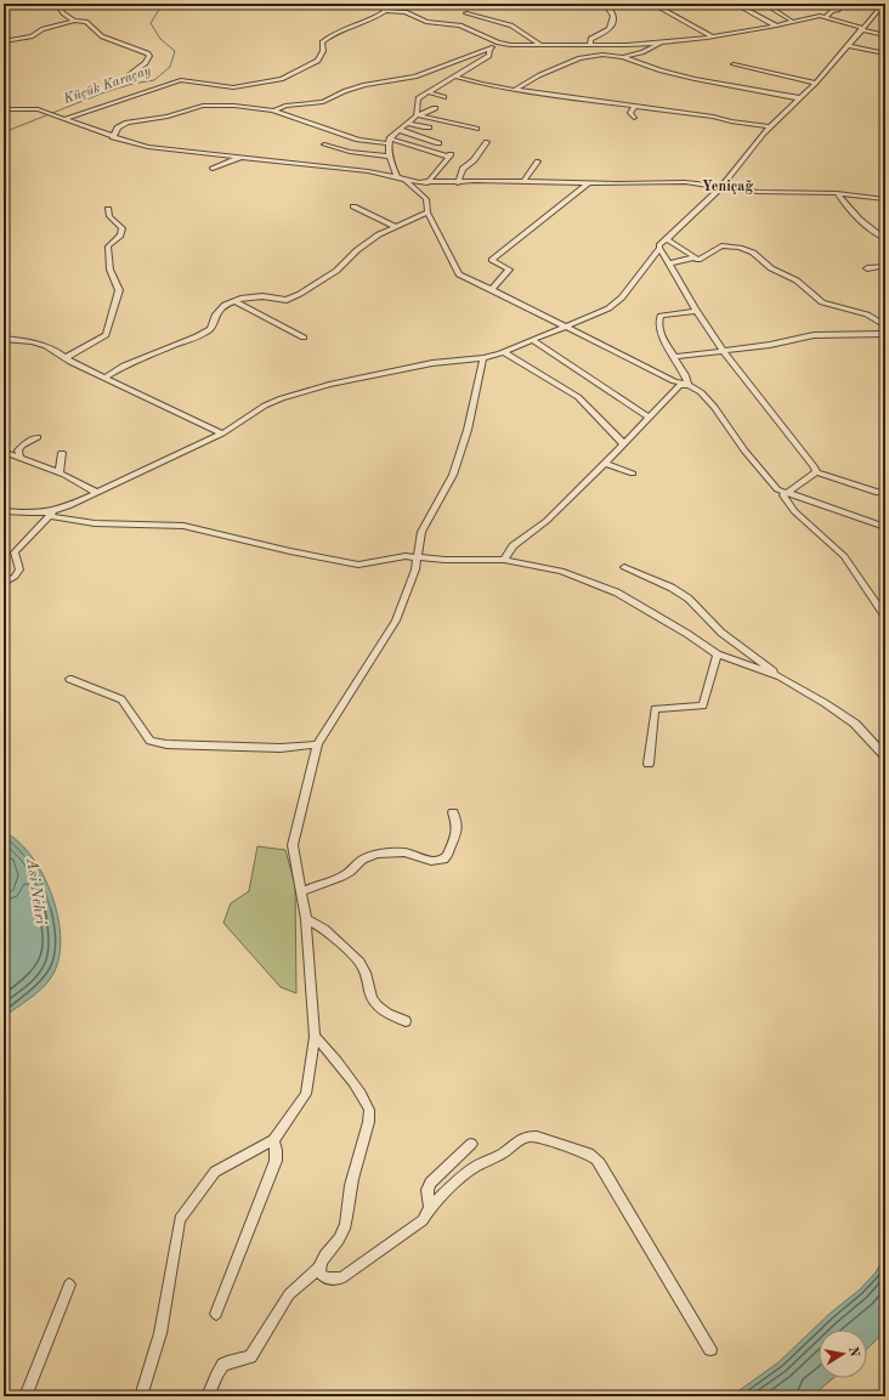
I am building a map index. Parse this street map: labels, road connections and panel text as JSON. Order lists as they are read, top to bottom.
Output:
{
  "districts": ["Yeniçağ"],
  "water": ["Küçük Karaçay", "Asi Nehri"],
  "north": "right"
}
